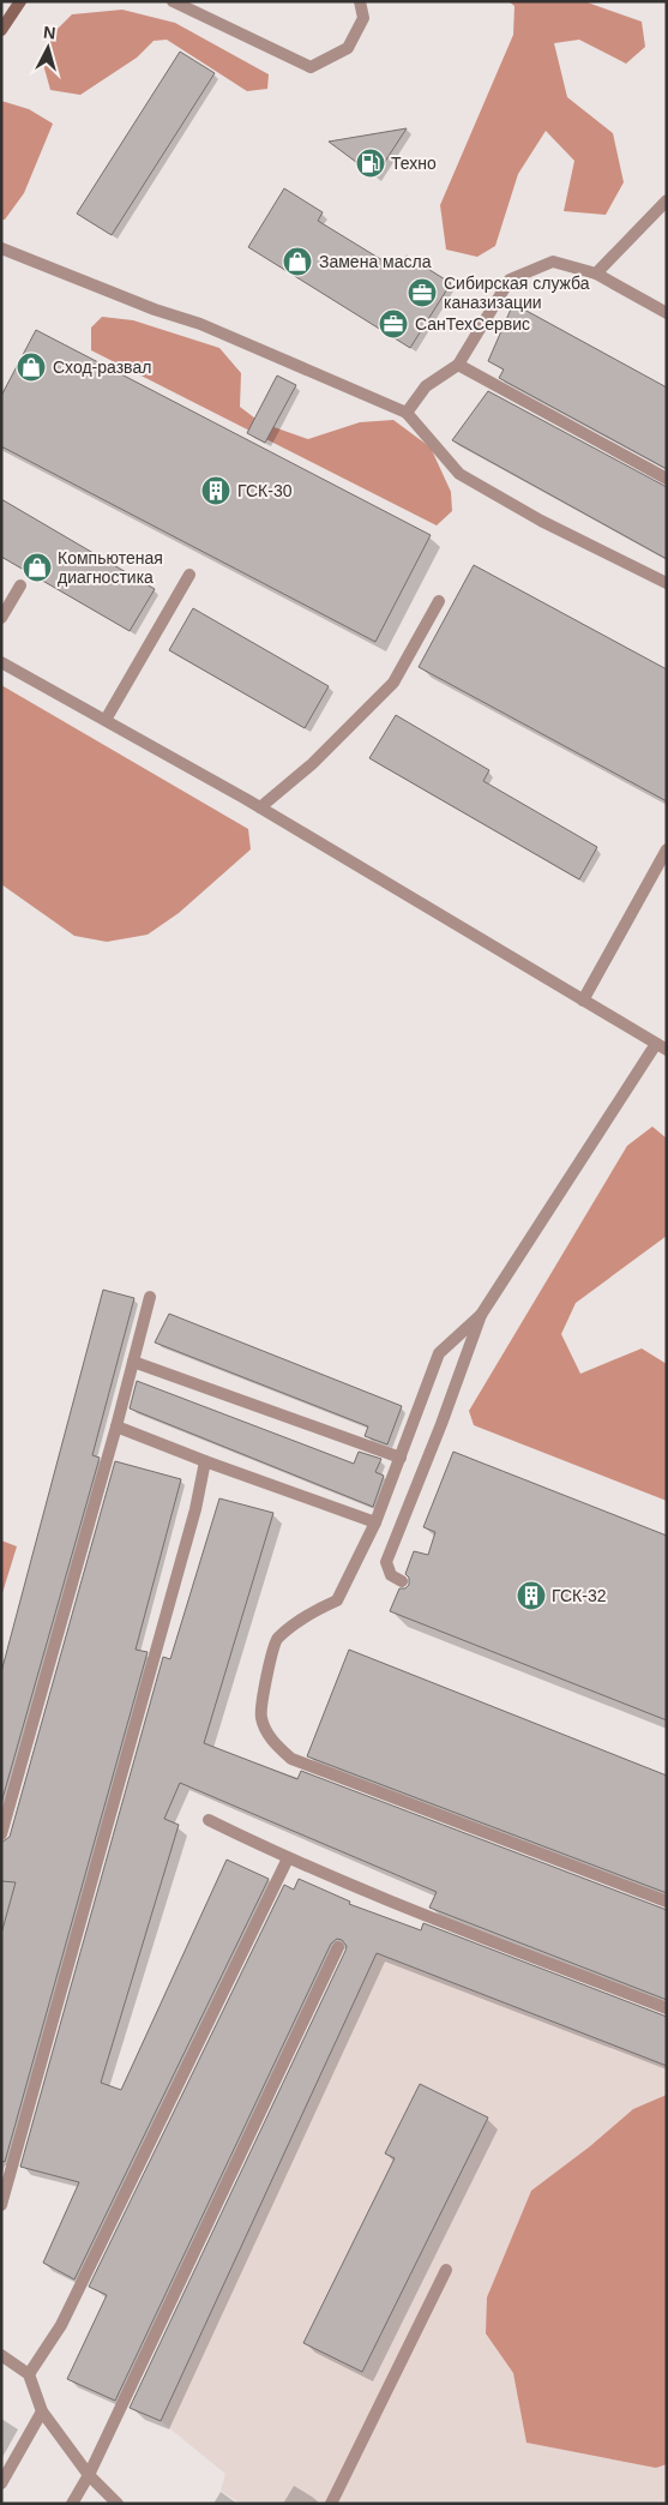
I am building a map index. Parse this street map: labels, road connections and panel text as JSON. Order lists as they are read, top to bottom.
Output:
{
  "places": {
    "fuel station": ["Техно"],
    "shop": ["Замена масла", "Сход-развал", "Компьютеная диагностика"],
    "office": ["Сибирская служба каназизации", "СанТехСервис"],
    "building": ["ГСК-30", "ГСК-32"]
  },
  "north": "top"
}
